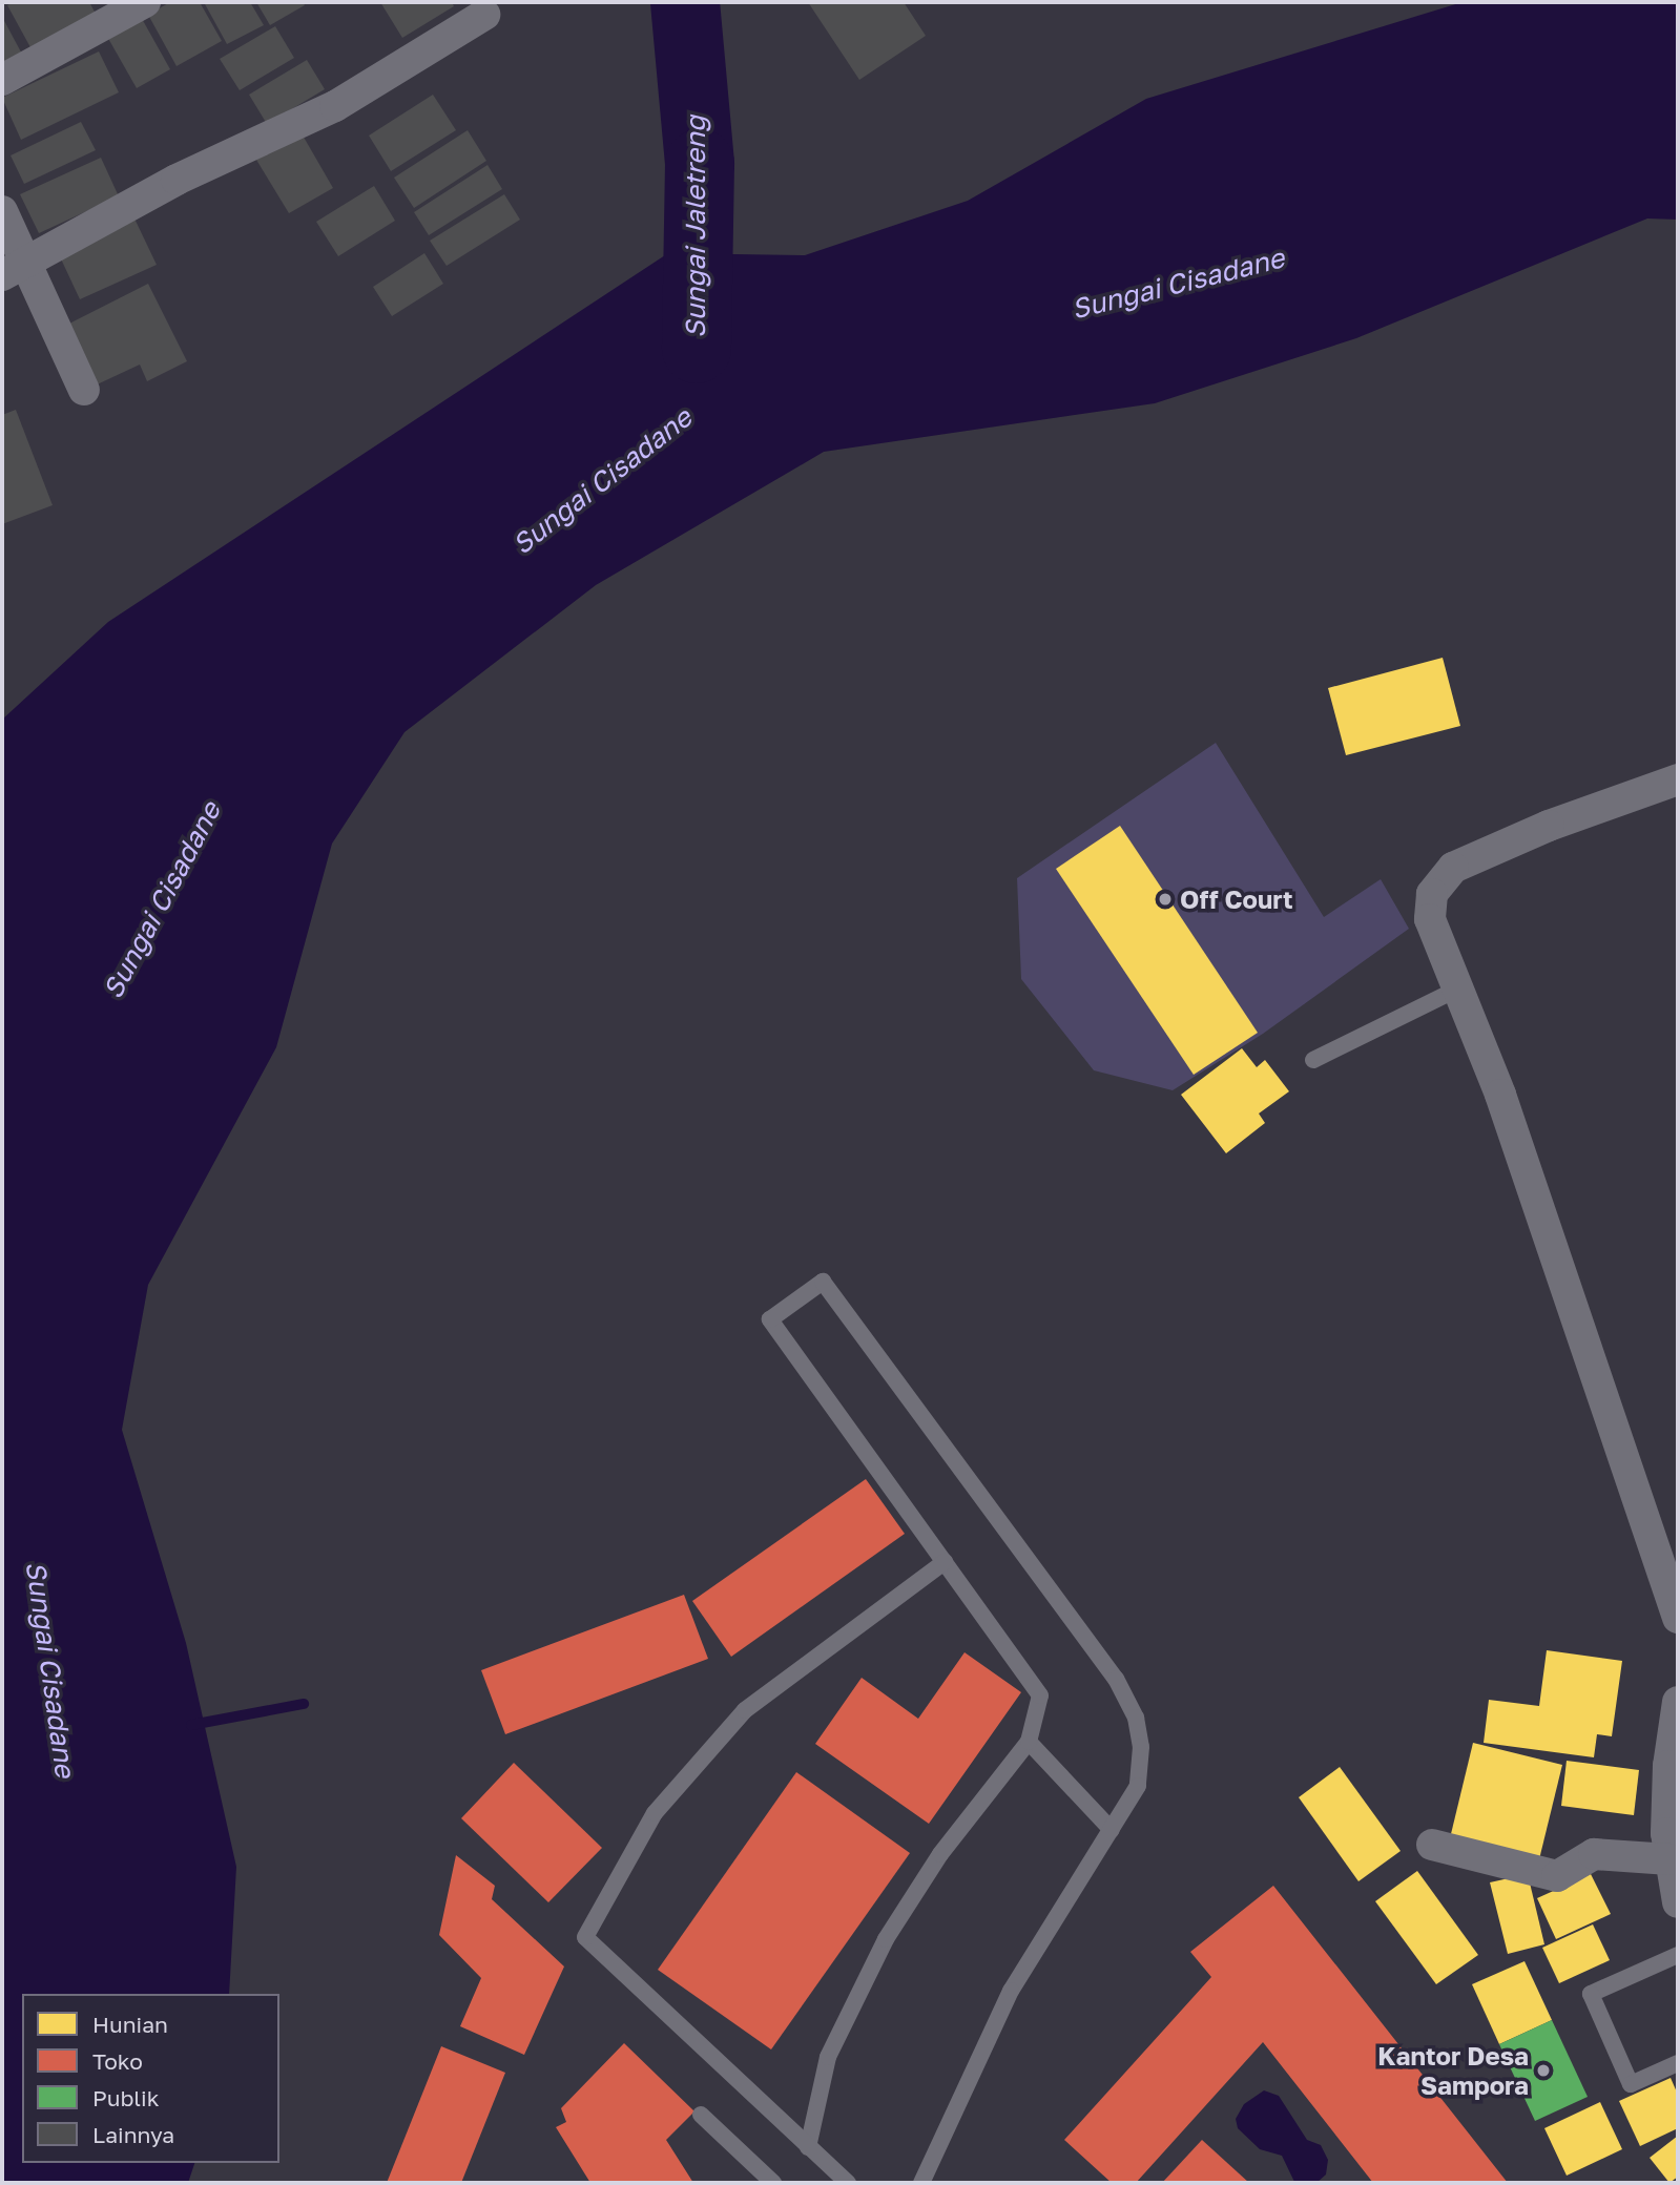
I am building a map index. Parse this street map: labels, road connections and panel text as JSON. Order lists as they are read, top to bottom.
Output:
{
  "water": ["Sungai Jaletreng", "Sungai Cisadane"],
  "places": ["Off Court", "Kantor Desa Sampora"],
  "legend": [
    "Hunian",
    "Toko",
    "Publik",
    "Lainnya"
  ]
}
